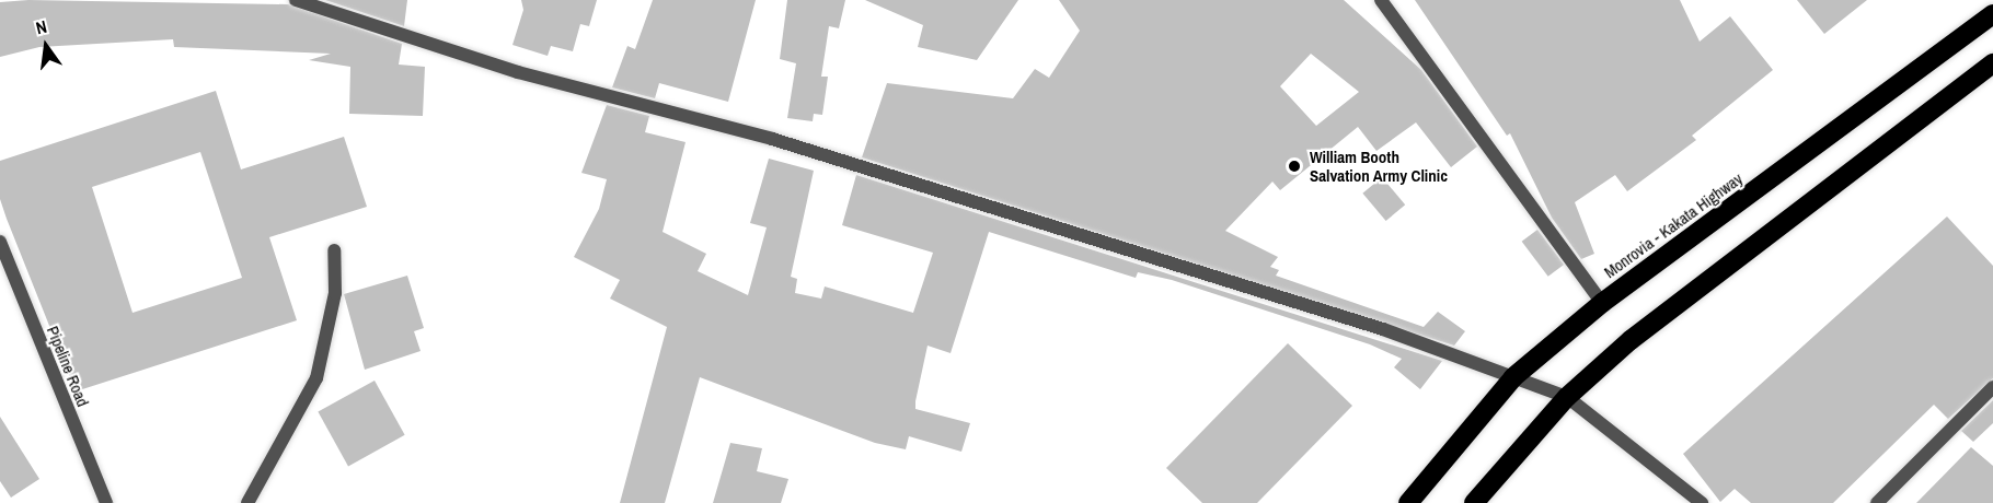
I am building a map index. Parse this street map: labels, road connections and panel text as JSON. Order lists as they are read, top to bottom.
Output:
{
  "streets": {
    "highway": ["Monrovia - Kakata Highway"],
    "street": ["Pipeline Road"]
  },
  "places": ["William Booth Salvation Army Clinic"],
  "north": "top"
}
